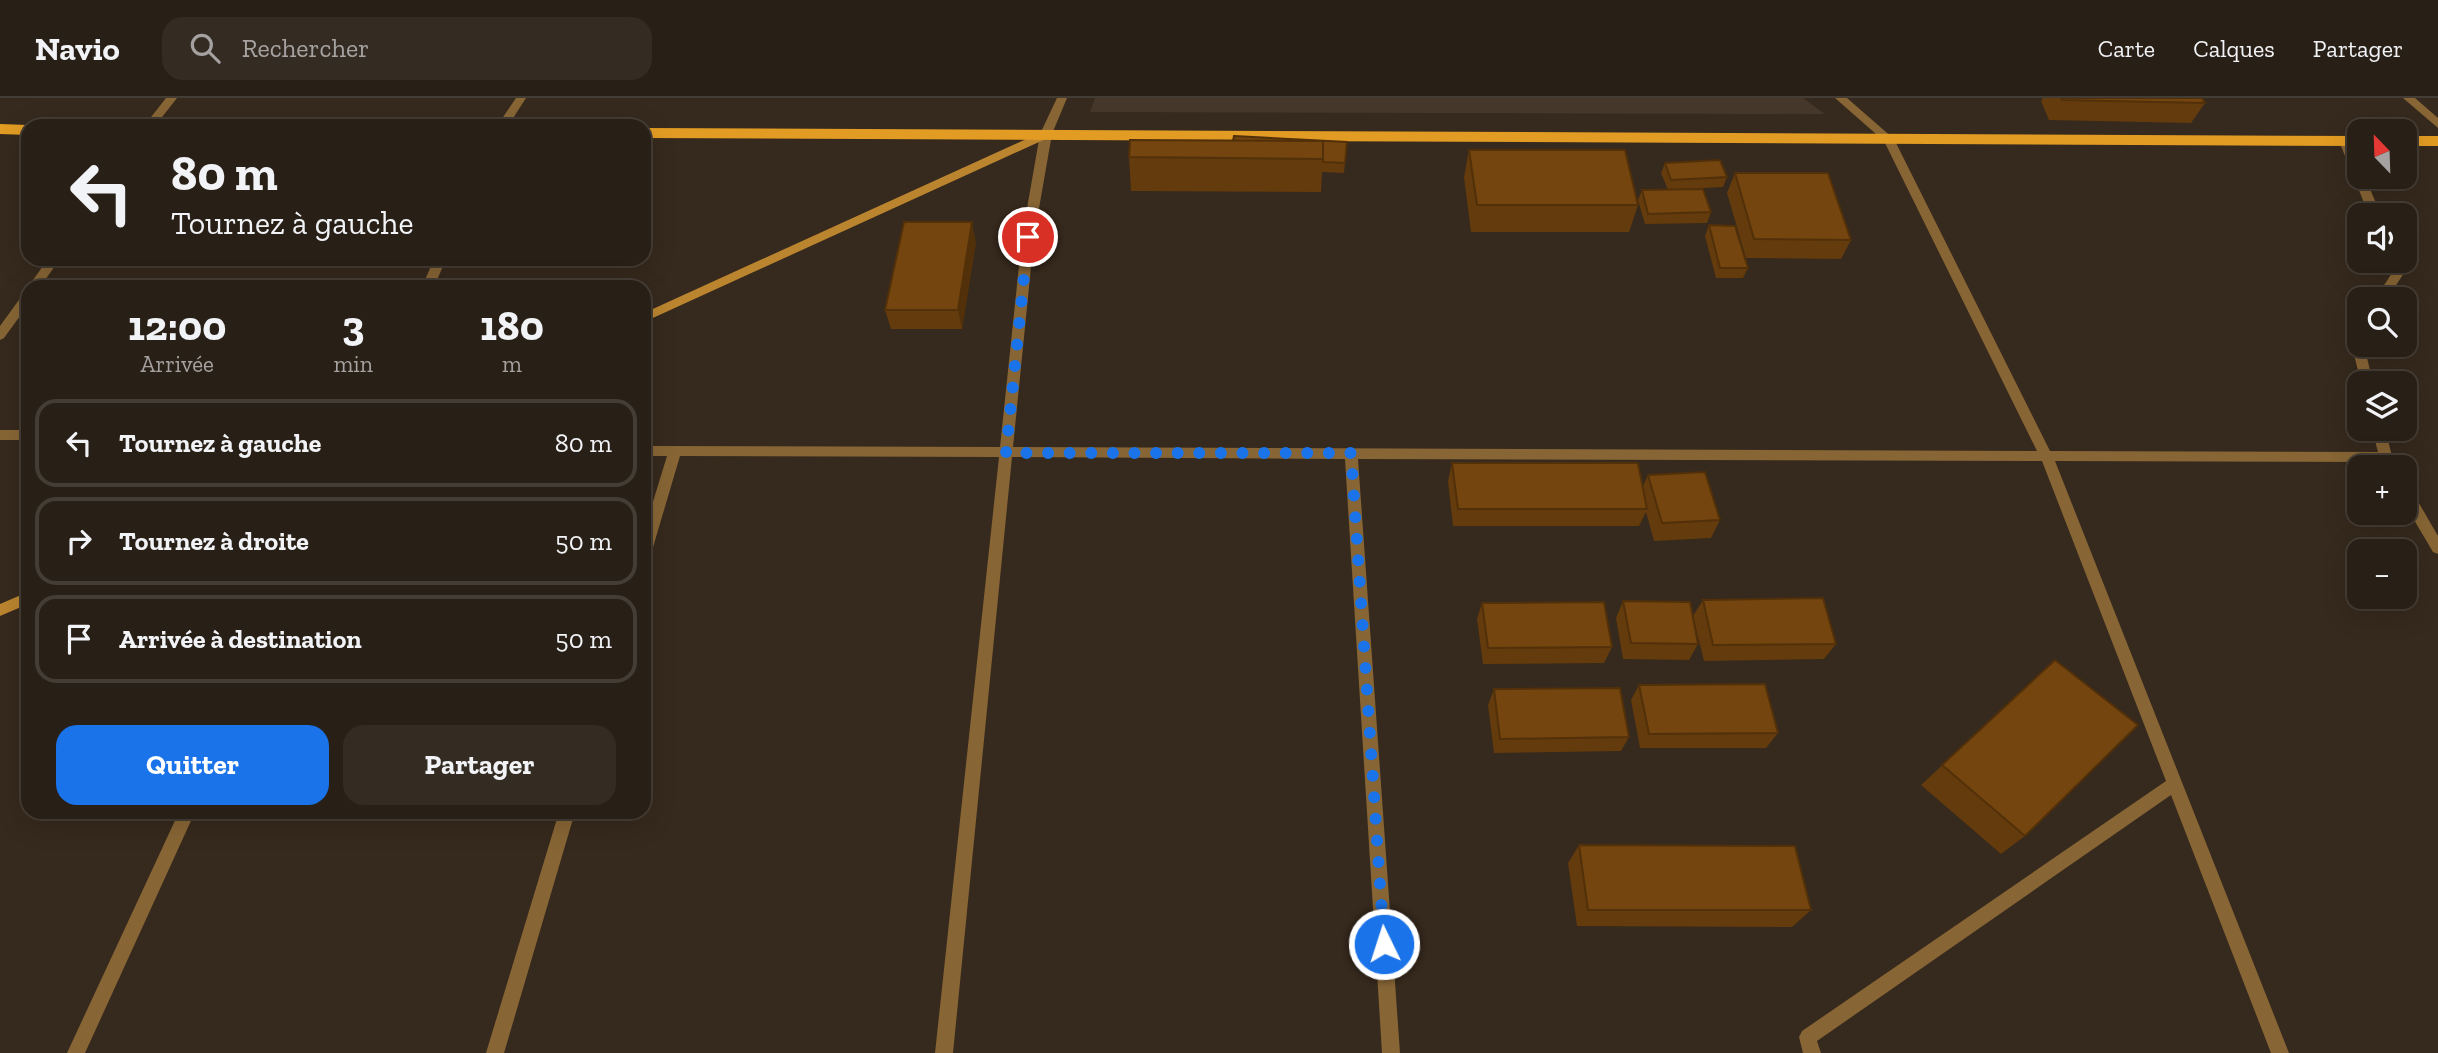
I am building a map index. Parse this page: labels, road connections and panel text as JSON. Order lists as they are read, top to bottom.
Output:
{
  "north": "top left",
  "page": {
    "header": "Navio",
    "search": "Rechercher",
    "nav": ["Carte", "Calques", "Partager"],
    "map_buttons": ["+", "−"],
    "turn": ["80 m", "Tournez à gauche"],
    "eta": [
      "12:00",
      "Arrivée",
      "3",
      "min",
      "180",
      "m"
    ],
    "list": [
      {
        "name": "Tournez à gauche",
        "value": "80 m"
      },
      {
        "name": "Tournez à droite",
        "value": "50 m"
      },
      {
        "name": "Arrivée à destination",
        "value": "50 m"
      }
    ],
    "buttons": ["Quitter", "Partager"]
  }
}
